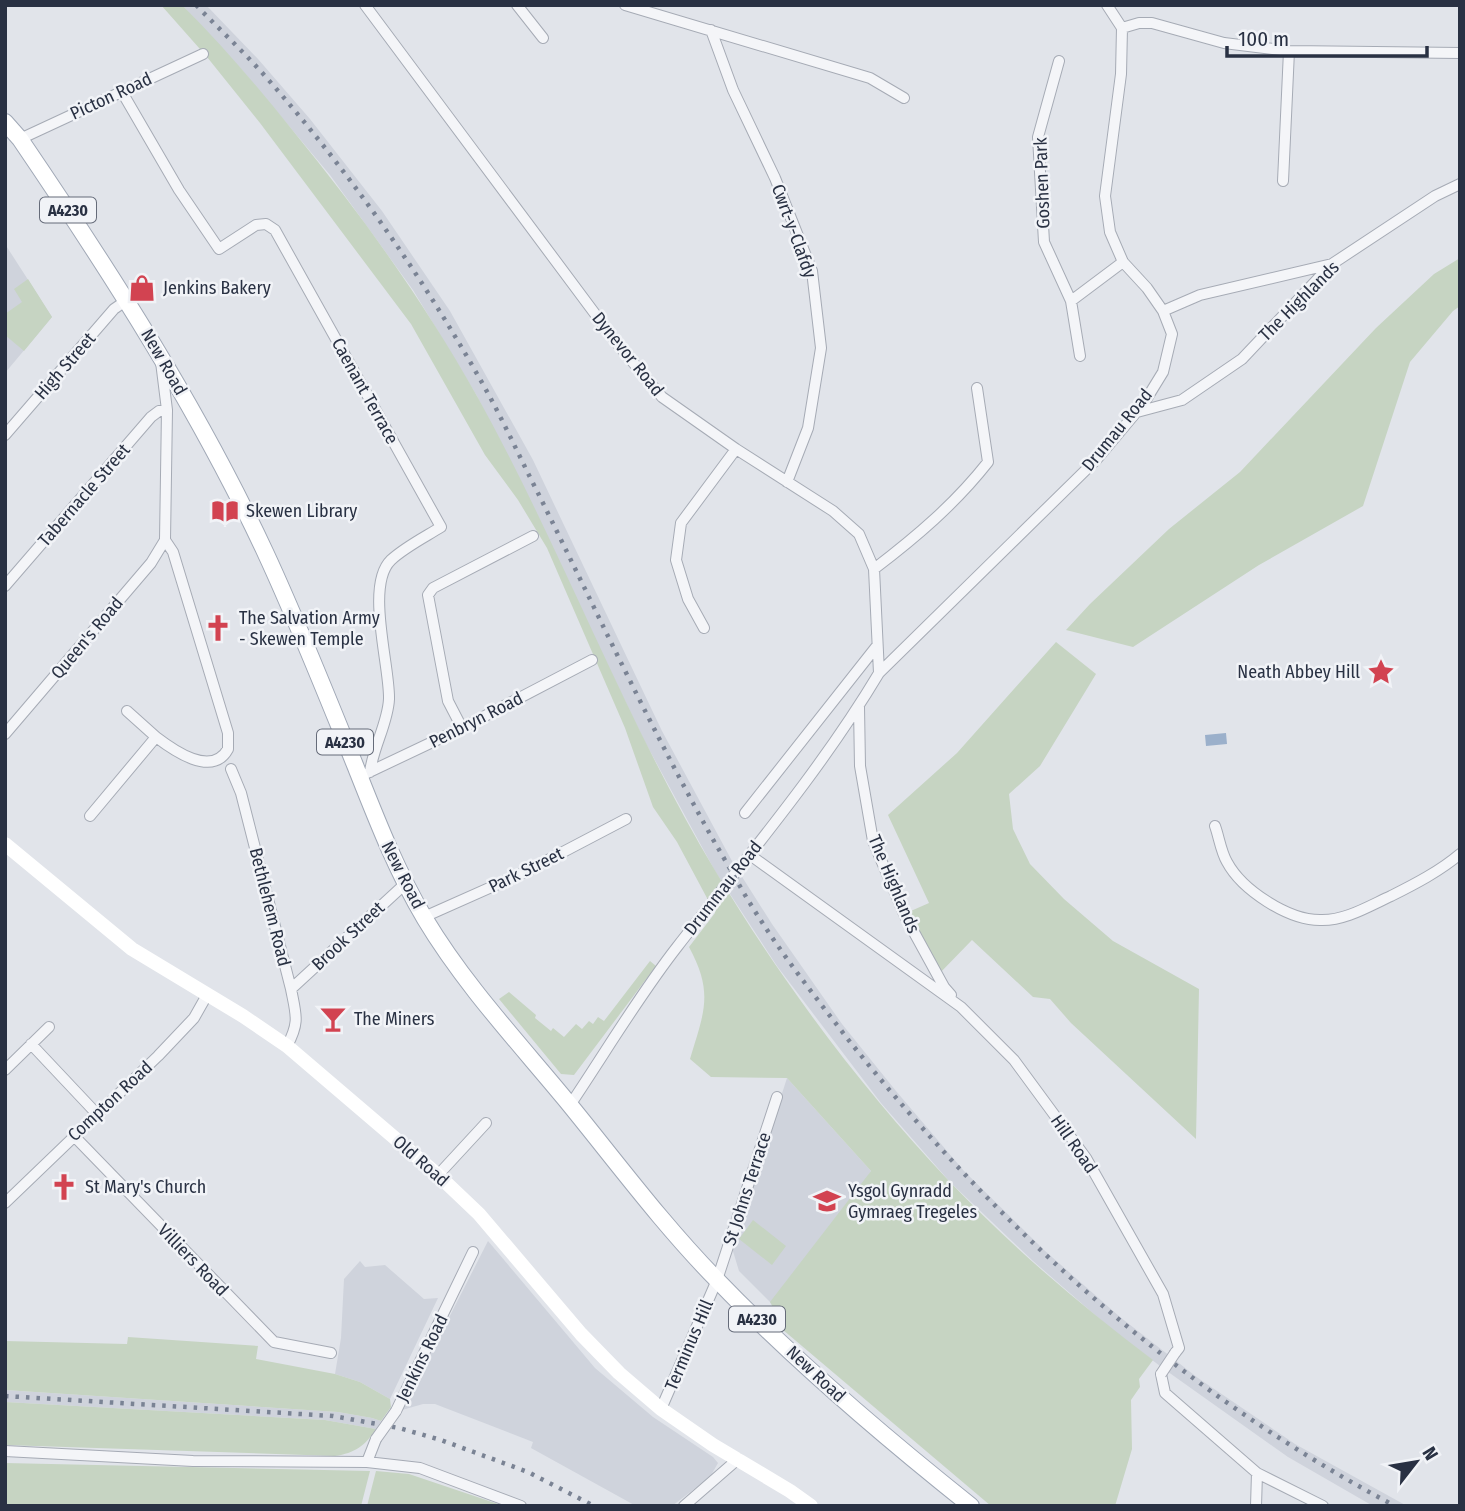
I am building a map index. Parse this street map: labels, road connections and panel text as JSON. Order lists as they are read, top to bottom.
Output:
{
  "streets": {
    "main road": ["A4230", "New Road", "Old Road"],
    "street": [
      "Picton Road",
      "Goshen Park",
      "Cwrt-y-Clafdy",
      "The Highlands",
      "Dynevor Road",
      "High Street",
      "Caenant Terrace",
      "Drumau Road",
      "Tabernacle Street",
      "Queen's Road",
      "Penbryn Road",
      "Park Street",
      "Drummau Road",
      "Bethlehem Road",
      "Brook Street",
      "Compton Road",
      "Hill Road",
      "St Johns Terrace",
      "Villiers Road",
      "Terminus Hill",
      "Jenkins Road"
    ]
  },
  "crossings": [
    ["Picton Road", "New Road"],
    ["Picton Road", "Caenant Terrace"],
    ["Cwrt-y-Clafdy", "Dynevor Road"],
    ["The Highlands", "Drumau Road"],
    ["The Highlands", "Drummau Road"],
    ["The Highlands", "Hill Road"],
    ["Dynevor Road", "Drumau Road"],
    ["Dynevor Road", "Drummau Road"],
    ["New Road", "High Street"],
    ["New Road", "Caenant Terrace"],
    ["New Road", "Penbryn Road"],
    ["New Road", "Park Street"],
    ["New Road", "Drummau Road"],
    ["New Road", "Brook Street"],
    ["New Road", "St Johns Terrace"],
    ["New Road", "Terminus Hill"],
    ["Caenant Terrace", "Penbryn Road"],
    ["Drumau Road", "Drummau Road"],
    ["Drummau Road", "Hill Road"],
    ["Bethlehem Road", "Brook Street"],
    ["Bethlehem Road", "Old Road"],
    ["Compton Road", "Old Road"],
    ["Compton Road", "Villiers Road"],
    ["Old Road", "Terminus Hill"],
    ["St Johns Terrace", "Terminus Hill"]
  ],
  "places": {
    "shop": ["Jenkins Bakery"],
    "library": ["Skewen Library"],
    "church": ["The Salvation Army - Skewen Temple", "St Mary's Church"],
    "place": ["Neath Abbey Hill"],
    "bar": ["The Miners"],
    "school or university": ["Ysgol Gynradd Gymraeg Tregeles"]
  },
  "scale_bar": "100 m",
  "north": "top right"
}
